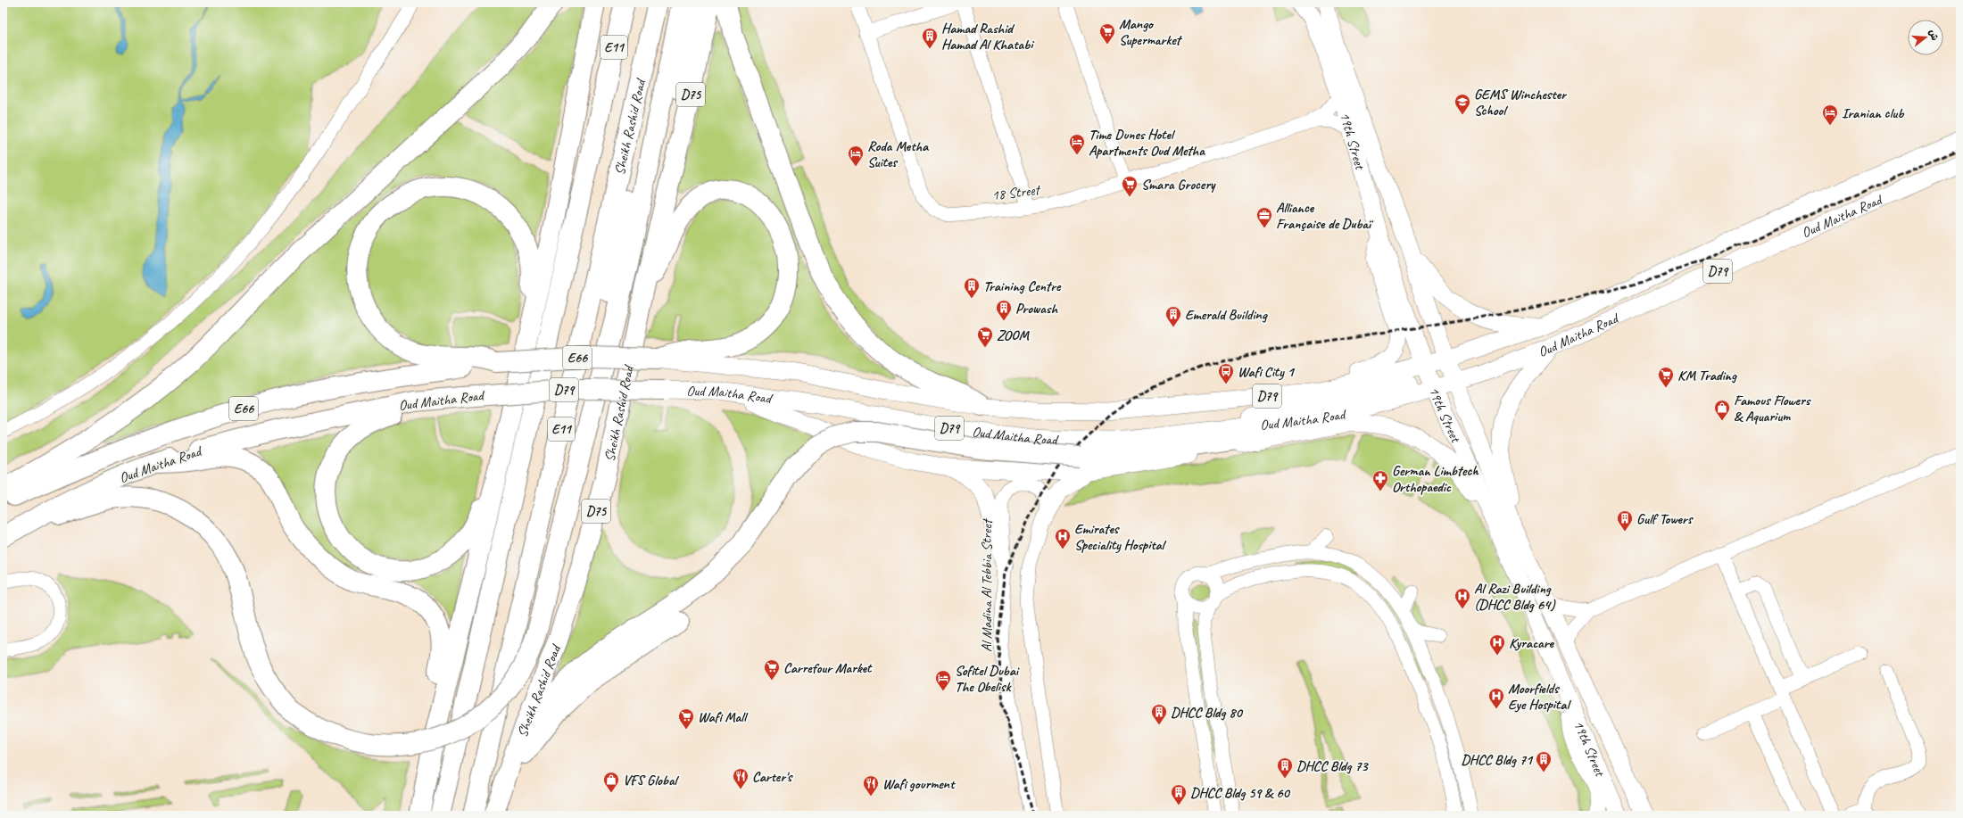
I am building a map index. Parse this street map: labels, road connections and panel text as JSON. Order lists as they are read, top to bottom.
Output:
{
  "streets": {
    "highway": [
      "E11",
      "D75",
      "Sheikh Rashid Road",
      "Oud Maitha Road",
      "D79",
      "E66"
    ],
    "main road": ["19th Street"],
    "street": ["18 Street", "Al Madina Al Tebbia Street"]
  },
  "crossings": [
    ["19th Street", "18 Street"],
    ["19th Street", "Oud Maitha Road"]
  ],
  "places": {
    "supermarket": [
      "Mango Supermarket",
      "Smara Grocery",
      "ZOOM",
      "KM Trading",
      "Carrefour Market",
      "Wafi Mall"
    ],
    "building": [
      "Hamad Rashid Hamad Al Khatabi",
      "Training Centre",
      "Prowash",
      "Emerald Building",
      "Gulf Towers",
      "DHCC Bldg 80",
      "DHCC Bldg 71",
      "DHCC Bldg 73",
      "DHCC Bldg 59 & 60"
    ],
    "school or university": ["GEMS Winchester School"],
    "hotel": [
      "Iranian club",
      "Time Dunes Hotel Apartments Oud Metha",
      "Roda Metha Suites",
      "Sofitel Dubai The Obelisk"
    ],
    "office": ["Alliance Française de Dubaï"],
    "bus stop": ["Wafi City 1"],
    "shop": ["Famous Flowers & Aquarium", "VFS Global"],
    "pharmacy": ["German Limbtech Orthopaedic"],
    "hospital": [
      "Emirates Speciality Hospital",
      "Al Razi Building (DHCC Bldg 64)",
      "Kyracare",
      "Moorfields Eye Hospital"
    ],
    "restaurant": ["Carter's", "Wafi gourment"]
  },
  "north": "right"
}
